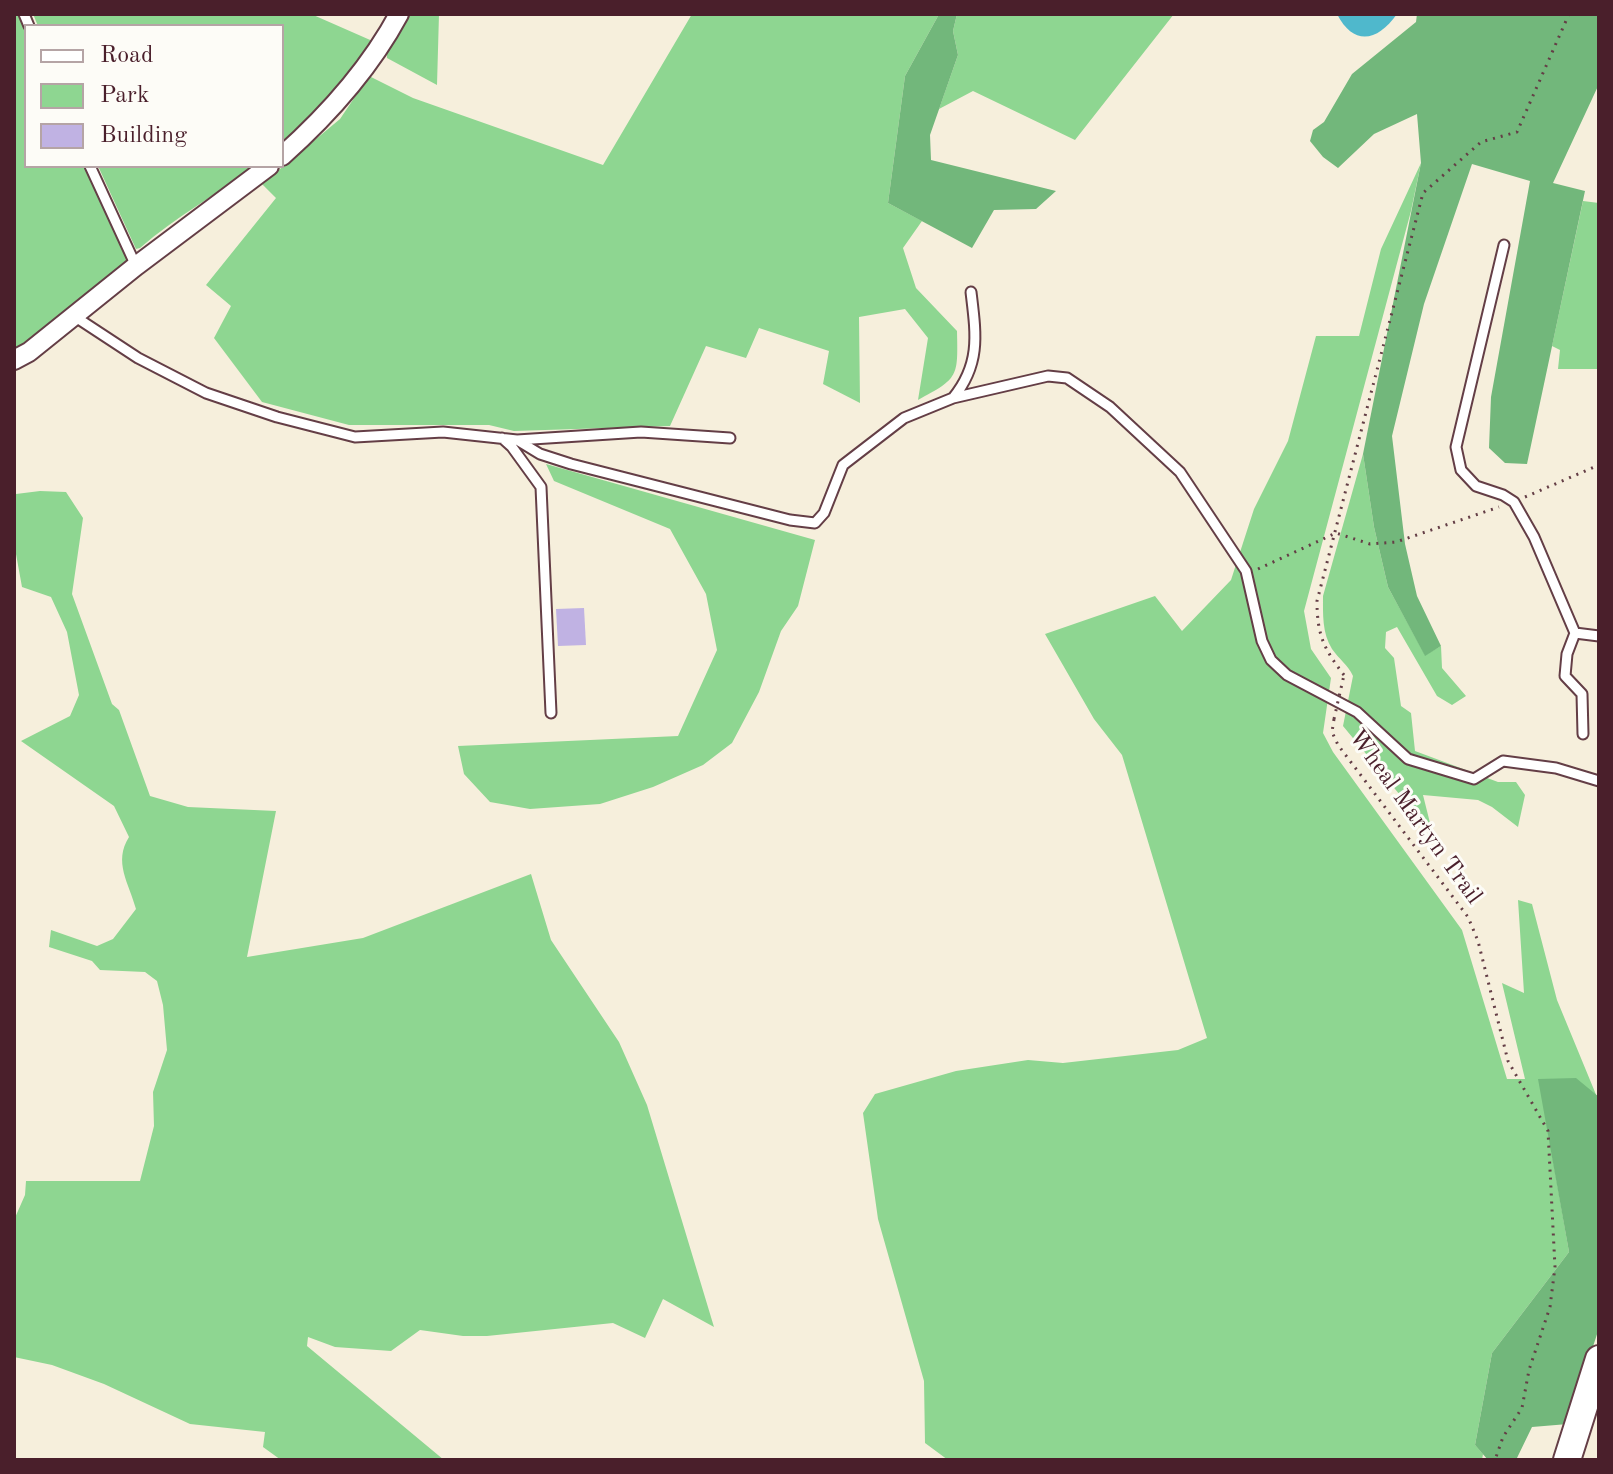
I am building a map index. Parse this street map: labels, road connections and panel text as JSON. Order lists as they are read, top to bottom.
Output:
{
  "streets": {
    "path": ["Wheal Martyn Trail"]
  },
  "legend": ["Road", "Park", "Building"]
}
